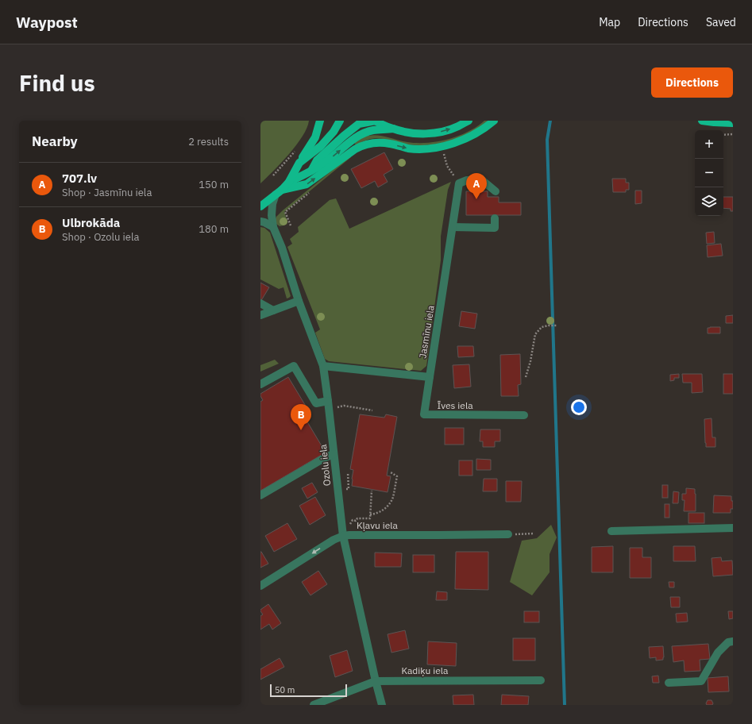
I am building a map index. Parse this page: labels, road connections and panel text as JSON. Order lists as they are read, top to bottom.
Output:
{
  "streets": {
    "street": [
      "Jasmīnu iela",
      "Īves iela",
      "Ozolu iela",
      "Kļavu iela",
      "Kadiķu iela"
    ]
  },
  "crossings": [
    ["Jasmīnu iela", "Īves iela"],
    ["Ozolu iela", "Kļavu iela"],
    ["Ozolu iela", "Kadiķu iela"]
  ],
  "one_way": ["Kļavu iela"],
  "scale_bar": "50 m",
  "page": {
    "header": "Waypost",
    "nav": ["Map", "Directions", "Saved"],
    "buttons": "Directions",
    "title": "Find us",
    "heading": ["Nearby", "2 results"],
    "map_buttons": ["+", "−"],
    "list": [
      {
        "mark": "A",
        "name": "707.lv",
        "note": "Shop · Jasmīnu iela",
        "value": "150 m"
      },
      {
        "mark": "B",
        "name": "Ulbrokāda",
        "note": "Shop · Ozolu iela",
        "value": "180 m"
      }
    ],
    "pins": ["A", "B"],
    "scale": "50 m"
  }
}
